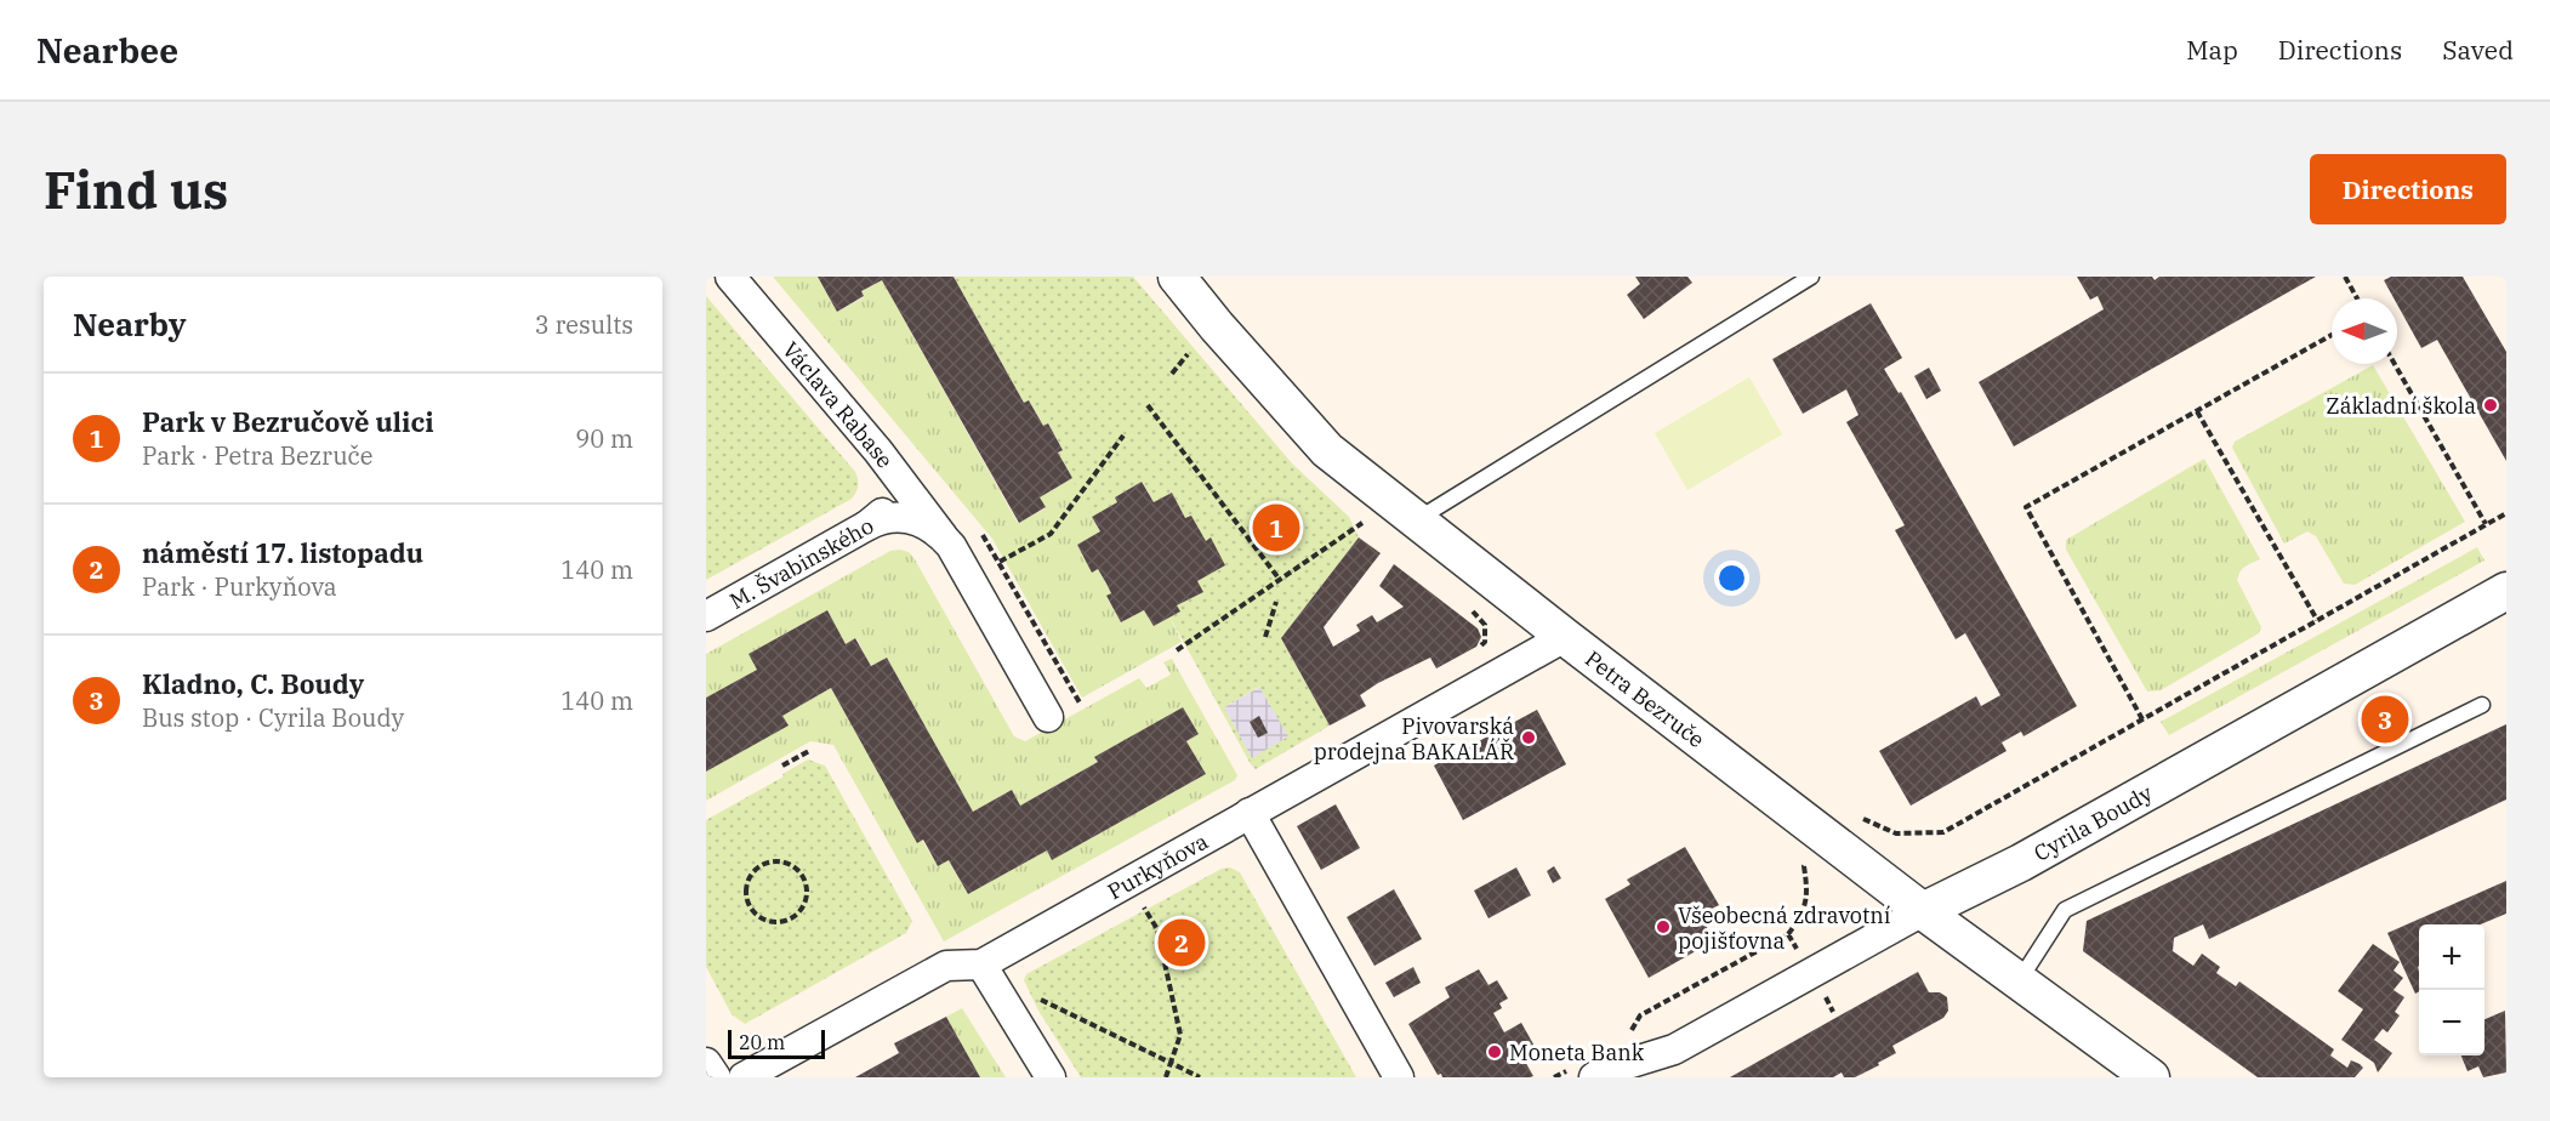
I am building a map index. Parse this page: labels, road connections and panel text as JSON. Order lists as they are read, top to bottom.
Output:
{
  "streets": {
    "street": [
      "Václava Rabase",
      "M. Švabinského",
      "Petra Bezruče",
      "Cyrila Boudy",
      "Purkyňova"
    ]
  },
  "crossings": [
    ["Václava Rabase", "M. Švabinského"],
    ["Petra Bezruče", "Cyrila Boudy"],
    ["Petra Bezruče", "Purkyňova"]
  ],
  "places": [
    "Základní škola",
    "Pivovarská prodejna BAKALÁŘ",
    "Všeobecná zdravotní pojišťovna",
    "Moneta Bank"
  ],
  "scale_bar": "20 m",
  "north": "left",
  "page": {
    "header": "Nearbee",
    "nav": ["Map", "Directions", "Saved"],
    "buttons": "Directions",
    "title": "Find us",
    "heading": ["Nearby", "3 results"],
    "list": [
      {
        "mark": "1",
        "name": "Park v Bezručově ulici",
        "note": "Park · Petra Bezruče",
        "value": "90 m"
      },
      {
        "mark": "2",
        "name": "náměstí 17. listopadu",
        "note": "Park · Purkyňova",
        "value": "140 m"
      },
      {
        "mark": "3",
        "name": "Kladno, C. Boudy",
        "note": "Bus stop · Cyrila Boudy",
        "value": "140 m"
      }
    ],
    "pins": ["1", "3", "2"],
    "map_buttons": ["+", "−"],
    "scale": "20 m"
  }
}
